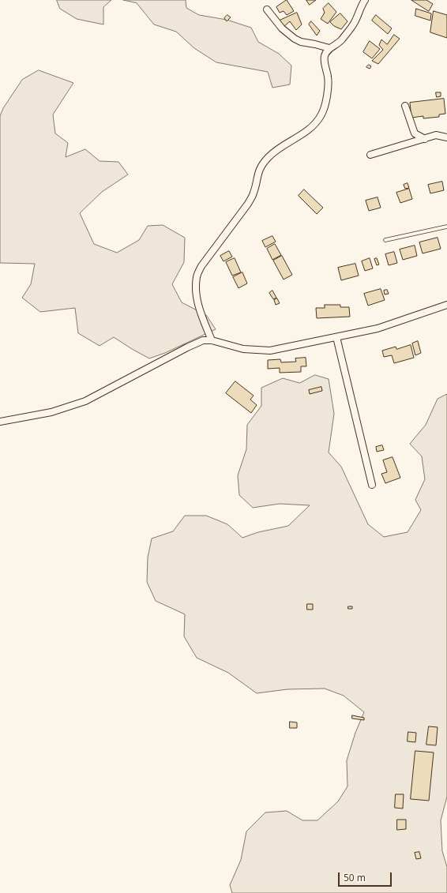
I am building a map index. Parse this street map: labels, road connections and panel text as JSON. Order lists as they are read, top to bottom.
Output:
{
  "scale_bar": "50 m"
}
